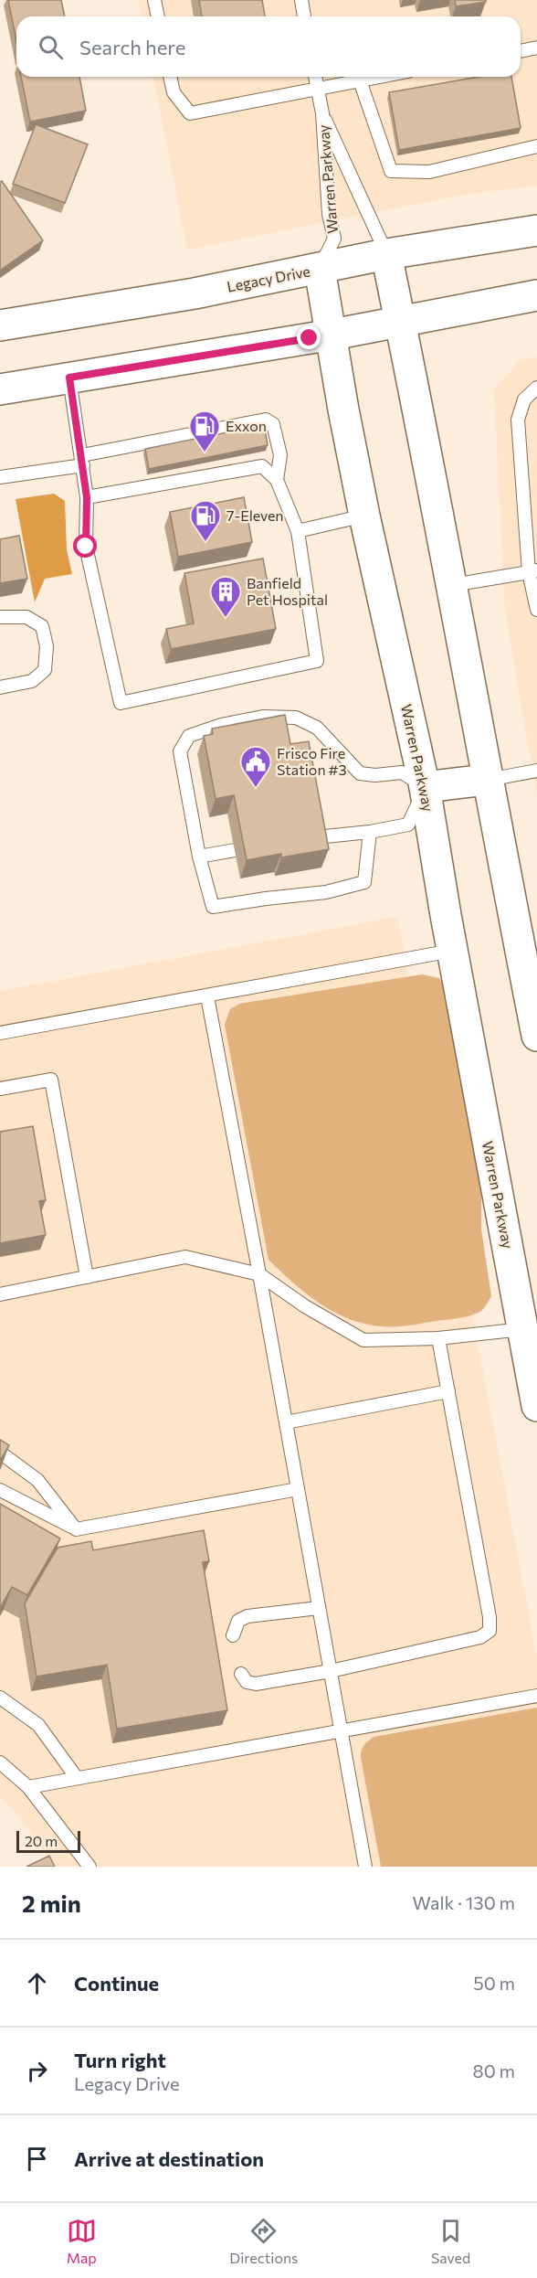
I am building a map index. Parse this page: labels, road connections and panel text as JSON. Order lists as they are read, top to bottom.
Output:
{
  "streets": {
    "main road": ["Warren Parkway", "Legacy Drive"]
  },
  "crossings": [
    ["Warren Parkway", "Legacy Drive"]
  ],
  "places": {
    "fuel station": ["Exxon", "7-Eleven"],
    "building": ["Banfield Pet Hospital"],
    "public building": ["Frisco Fire Station #3"]
  },
  "scale_bar": "20 m",
  "page": {
    "search": "Search here",
    "scale": "20 m",
    "heading": ["2 min", "Walk · 130 m"],
    "list": [
      ["Continue", "50 m"],
      ["Turn right", "Legacy Drive", "80 m"],
      "Arrive at destination"
    ],
    "nav": ["Map", "Directions", "Saved"]
  }
}
